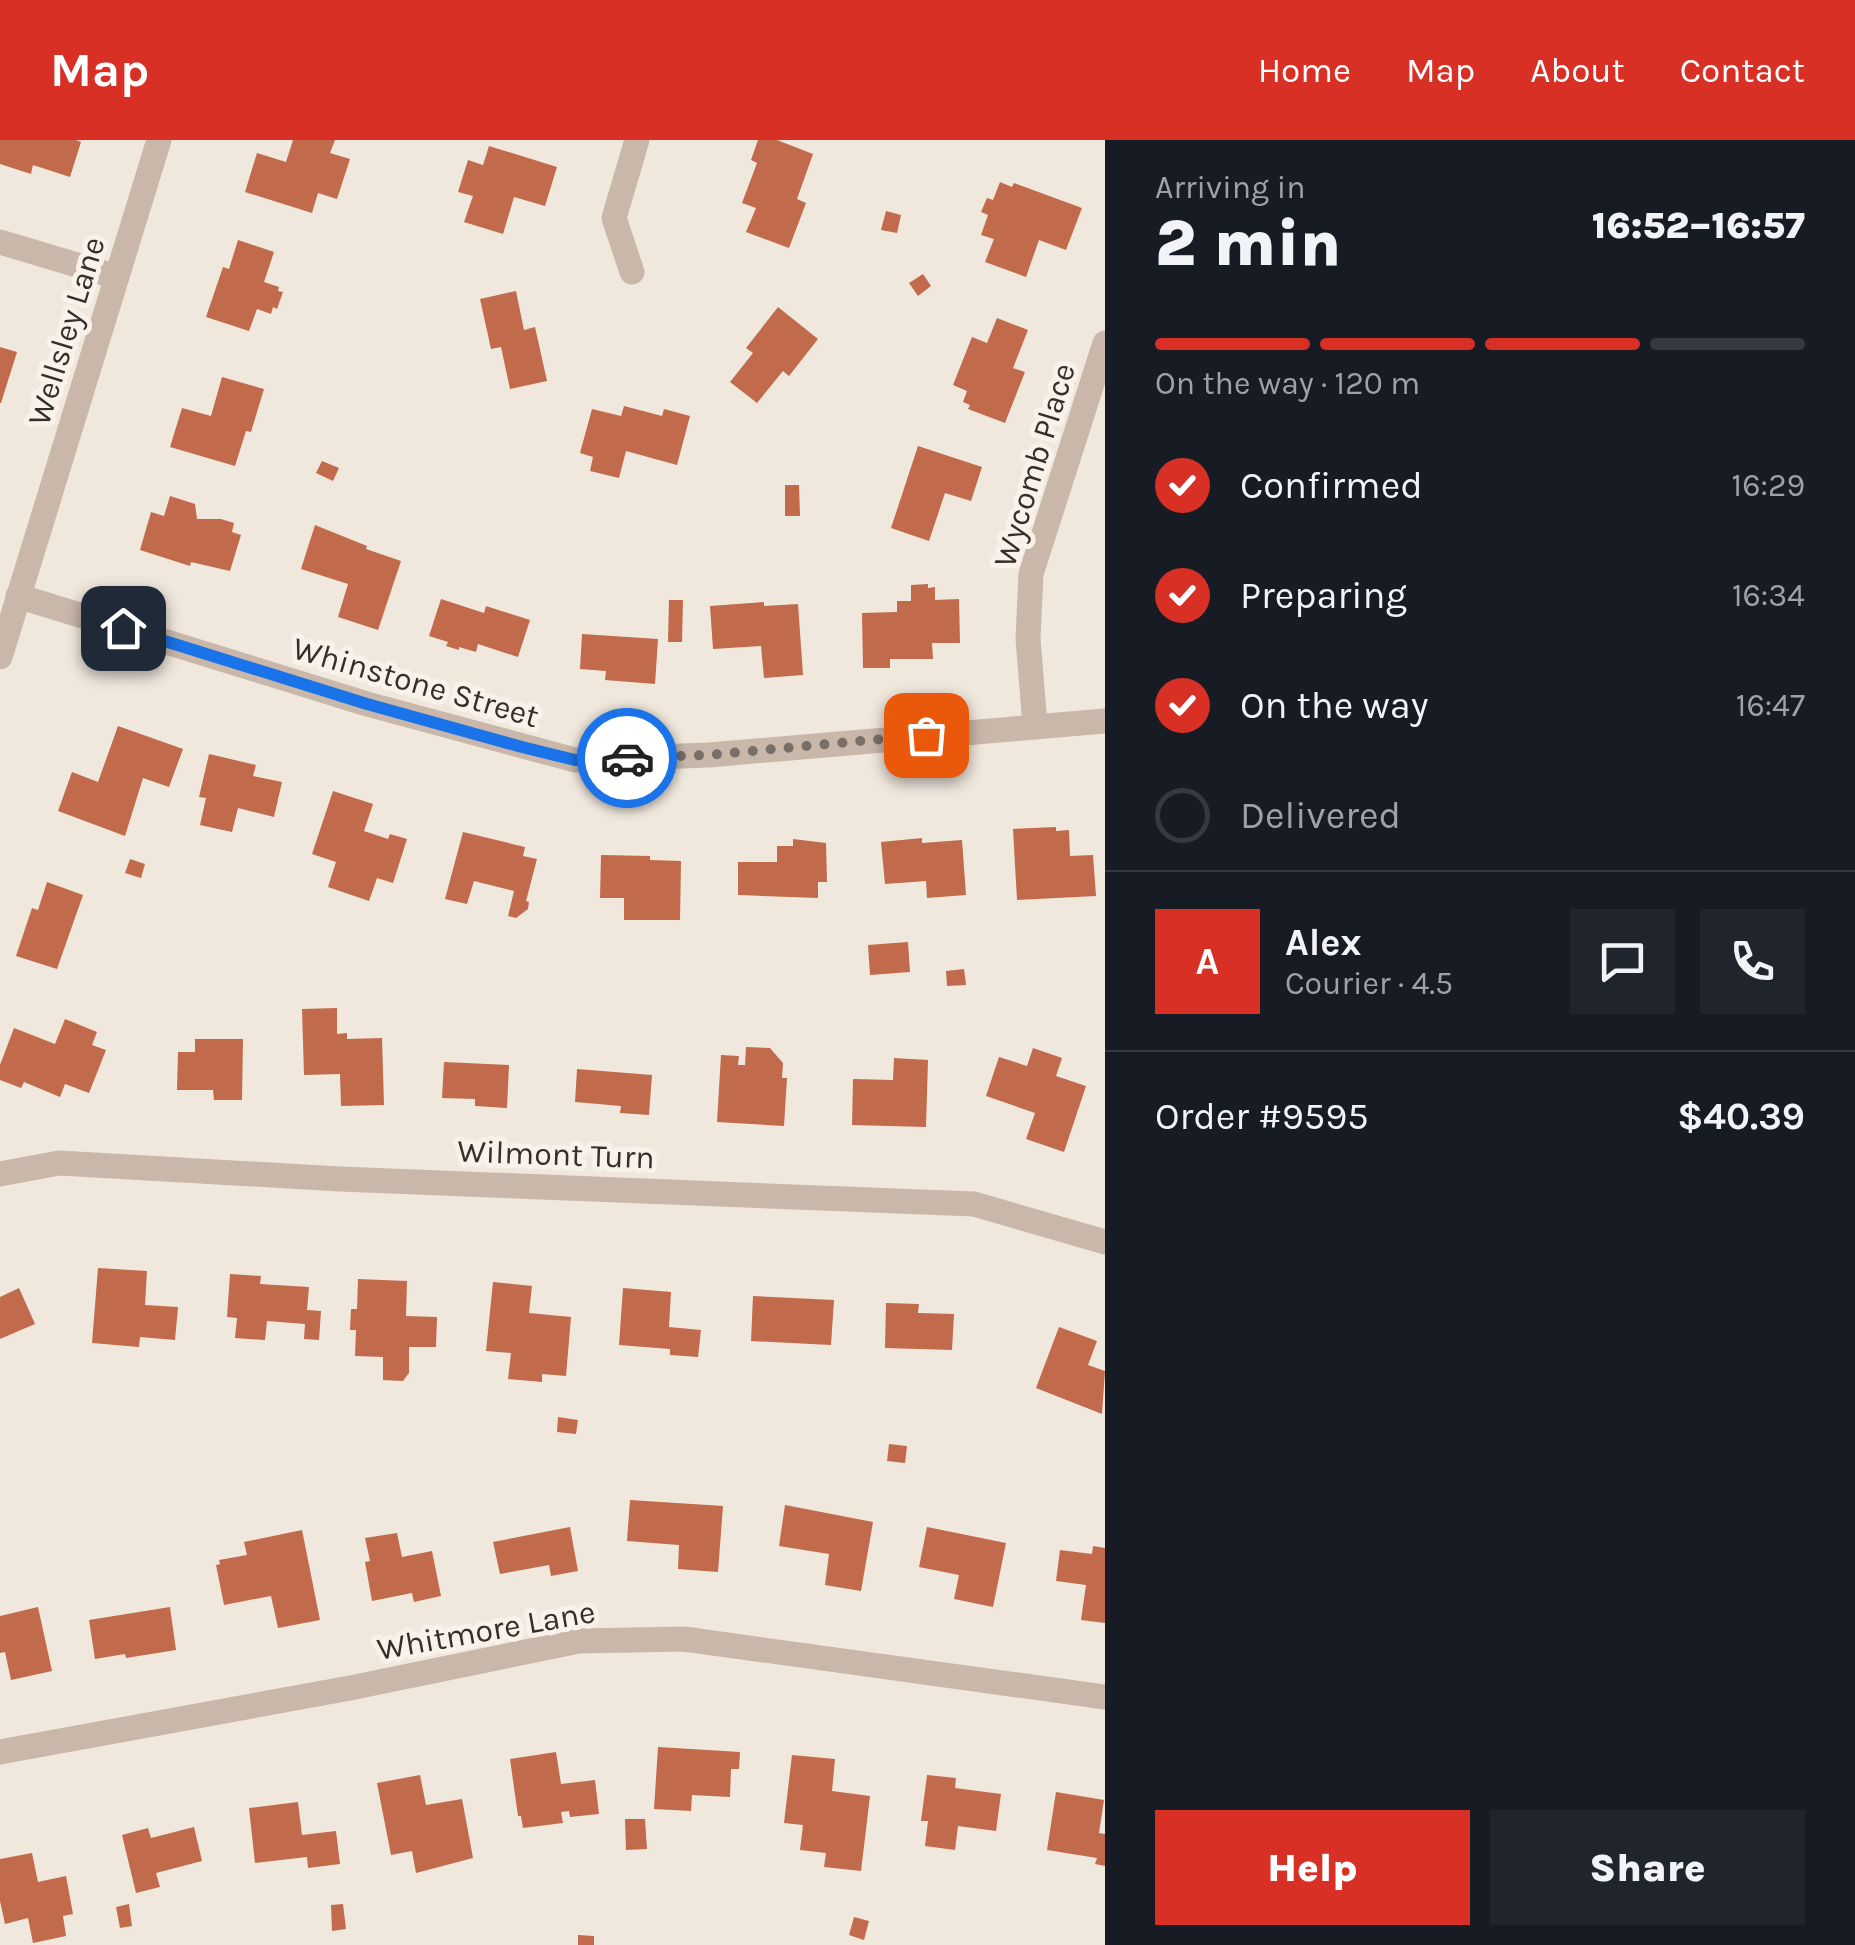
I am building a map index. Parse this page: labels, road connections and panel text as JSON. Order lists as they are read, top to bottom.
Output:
{
  "streets": {
    "street": [
      "Wellsley Lane",
      "Wycomb Place",
      "Whinstone Street",
      "Wilmont Turn",
      "Whitmore Lane"
    ]
  },
  "crossings": [
    ["Wellsley Lane", "Whinstone Street"],
    ["Wycomb Place", "Whinstone Street"]
  ],
  "page": {
    "header": "Map",
    "nav": [
      "Home",
      "Map",
      "About",
      "Contact"
    ],
    "heading": ["2 min", "Arriving in", "16:52–16:57"],
    "panel": [
      "Alex",
      "Courier · 4.5",
      "Order #9595",
      "$40.39"
    ],
    "bar": "On the way · 120 m",
    "list": [
      ["Confirmed", "16:29"],
      ["Preparing", "16:34"],
      ["On the way", "16:47"],
      "Delivered"
    ],
    "round": "A",
    "buttons": ["Help", "Share"]
  }
}
